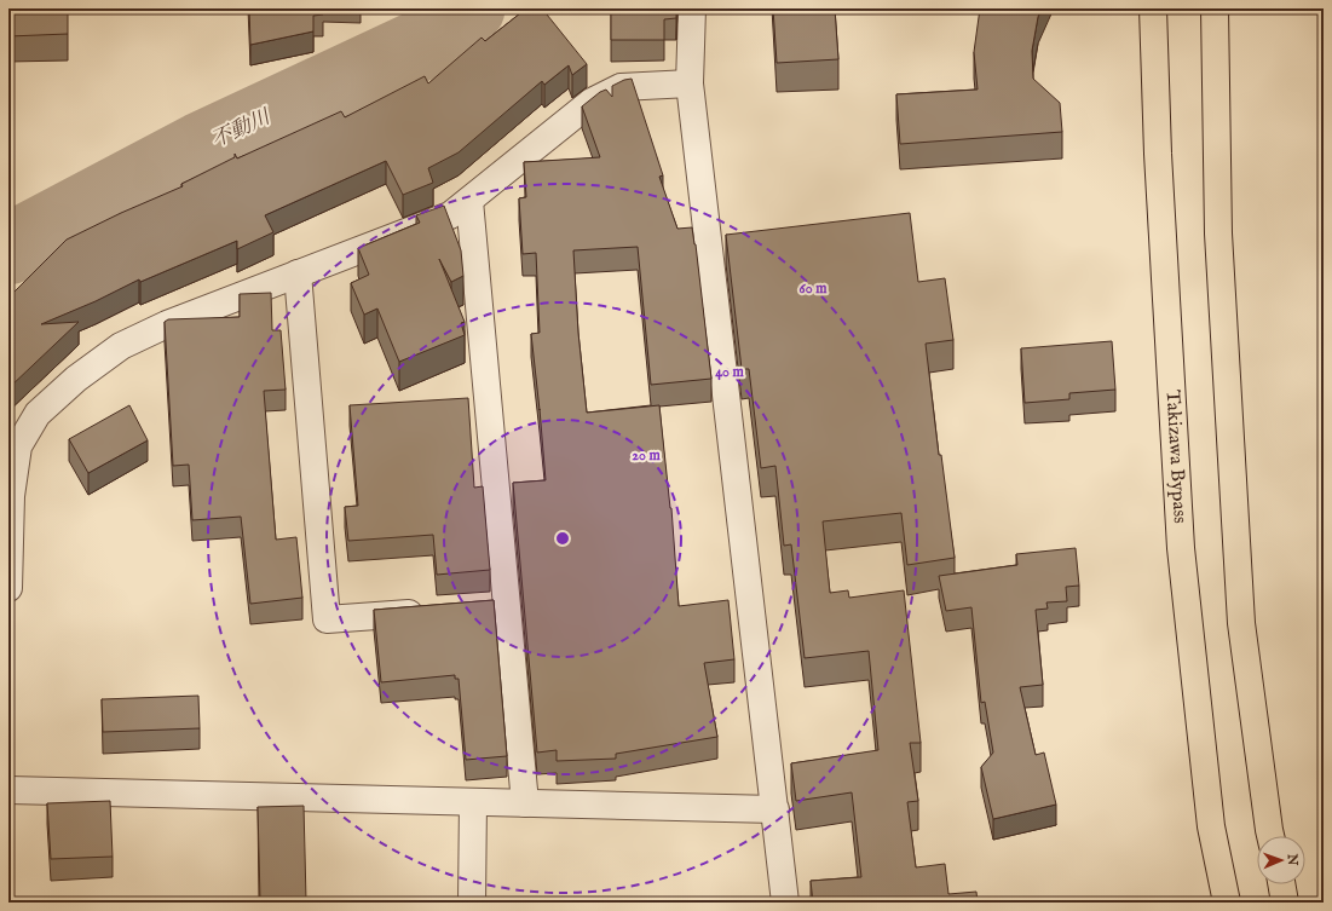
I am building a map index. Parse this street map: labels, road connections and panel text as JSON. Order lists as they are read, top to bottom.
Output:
{
  "streets": {
    "highway": ["Takizawa Bypass"]
  },
  "water": ["不動川"],
  "north": "right",
  "rings": ["60 m", "40 m", "20 m"]
}
